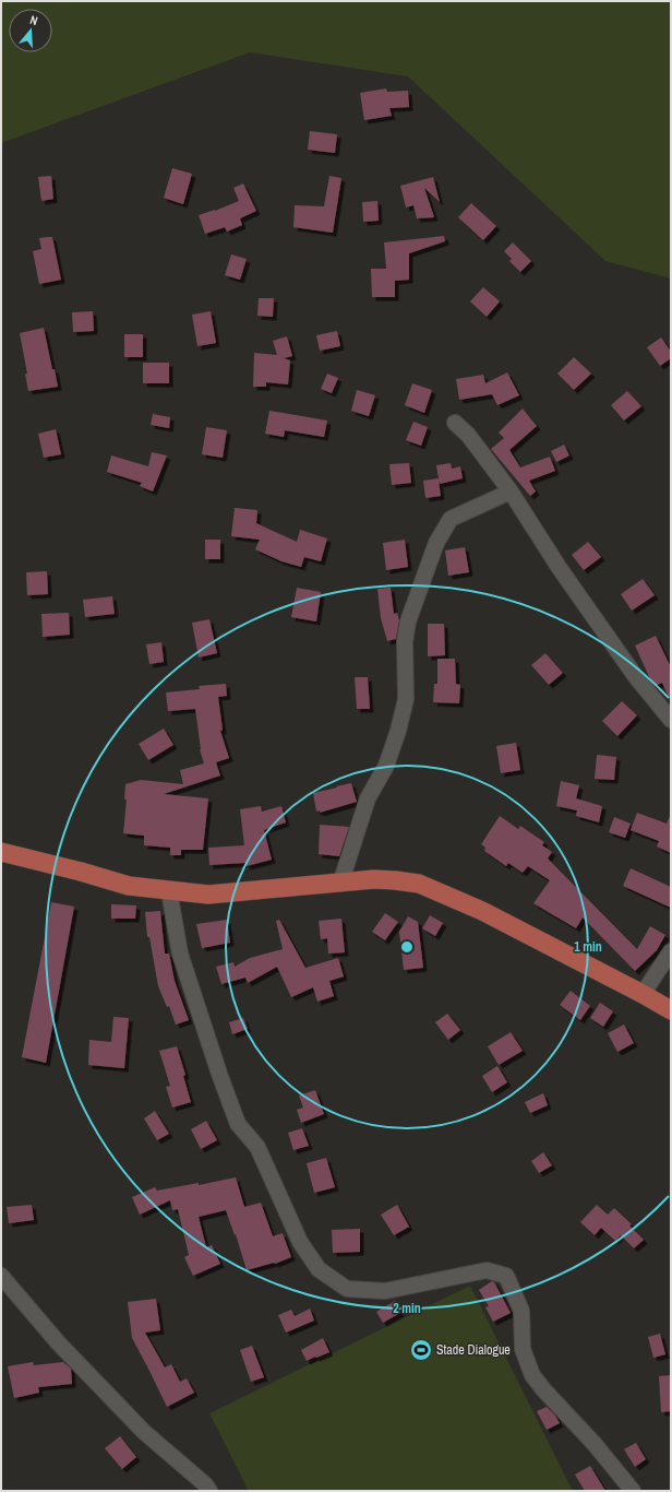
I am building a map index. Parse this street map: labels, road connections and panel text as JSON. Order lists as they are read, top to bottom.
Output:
{
  "places": {
    "sports": ["Stade Dialogue"]
  },
  "north": "top",
  "rings": ["1 min", "2 min"]
}
